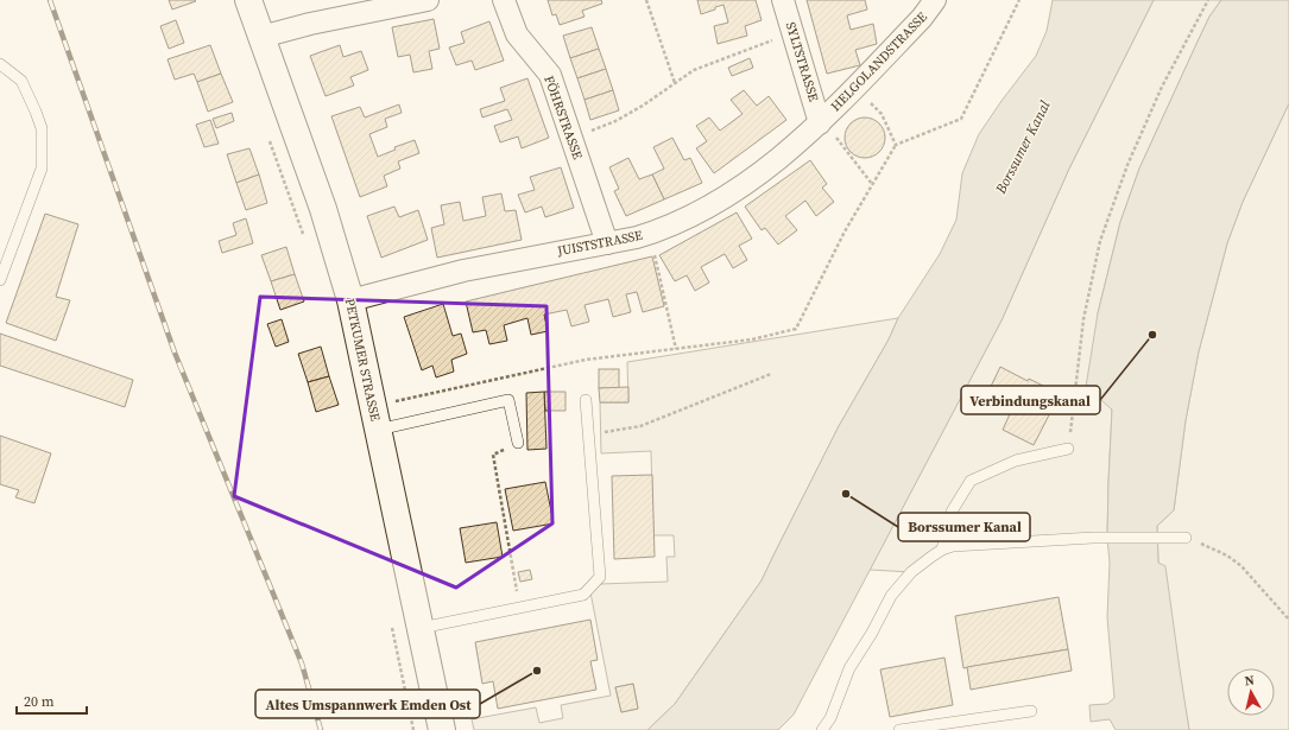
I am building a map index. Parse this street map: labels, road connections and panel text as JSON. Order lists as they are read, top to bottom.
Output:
{
  "streets": {
    "main road": ["PETKUMER STRASSE"],
    "street": [
      "SYLTSTRASSE",
      "HELGOLANDSTRASSE",
      "FÖHRSTRASSE",
      "JUISTSTRASSE"
    ]
  },
  "crossings": [
    ["SYLTSTRASSE", "HELGOLANDSTRASSE"],
    ["SYLTSTRASSE", "JUISTSTRASSE"],
    ["HELGOLANDSTRASSE", "JUISTSTRASSE"],
    ["FÖHRSTRASSE", "JUISTSTRASSE"],
    ["JUISTSTRASSE", "PETKUMER STRASSE"]
  ],
  "water": ["Borssumer Kanal"],
  "places": ["Verbindungskanal", "Borssumer Kanal", "Altes Umspannwerk Emden Ost"],
  "scale_bar": "20 m",
  "north": "top"
}
